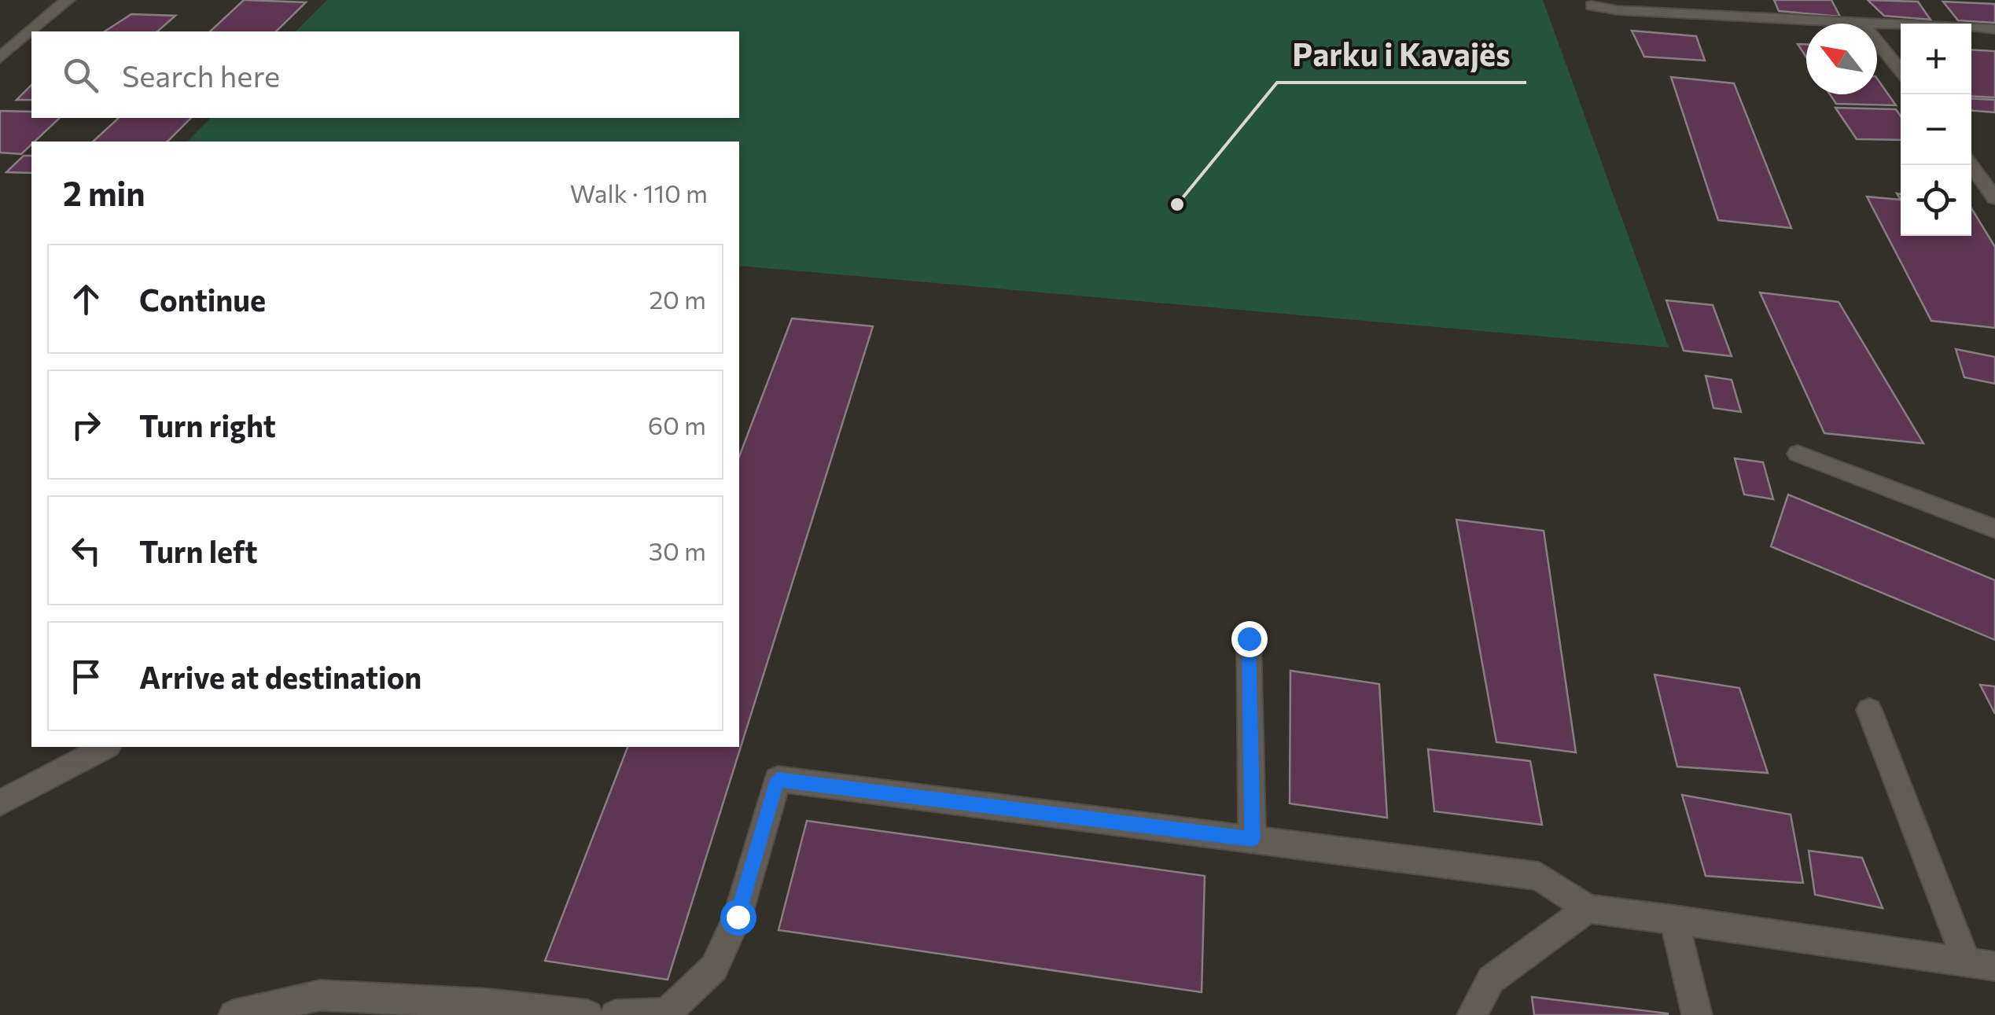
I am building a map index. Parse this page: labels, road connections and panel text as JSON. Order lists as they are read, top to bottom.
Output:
{
  "places": ["Parku i Kavajës"],
  "north": "top left",
  "page": {
    "map_buttons": ["+", "−"],
    "search": "Search here",
    "heading": ["2 min", "Walk · 110 m"],
    "list": [
      ["Continue", "20 m"],
      ["Turn right", "60 m"],
      ["Turn left", "30 m"],
      "Arrive at destination"
    ]
  }
}
